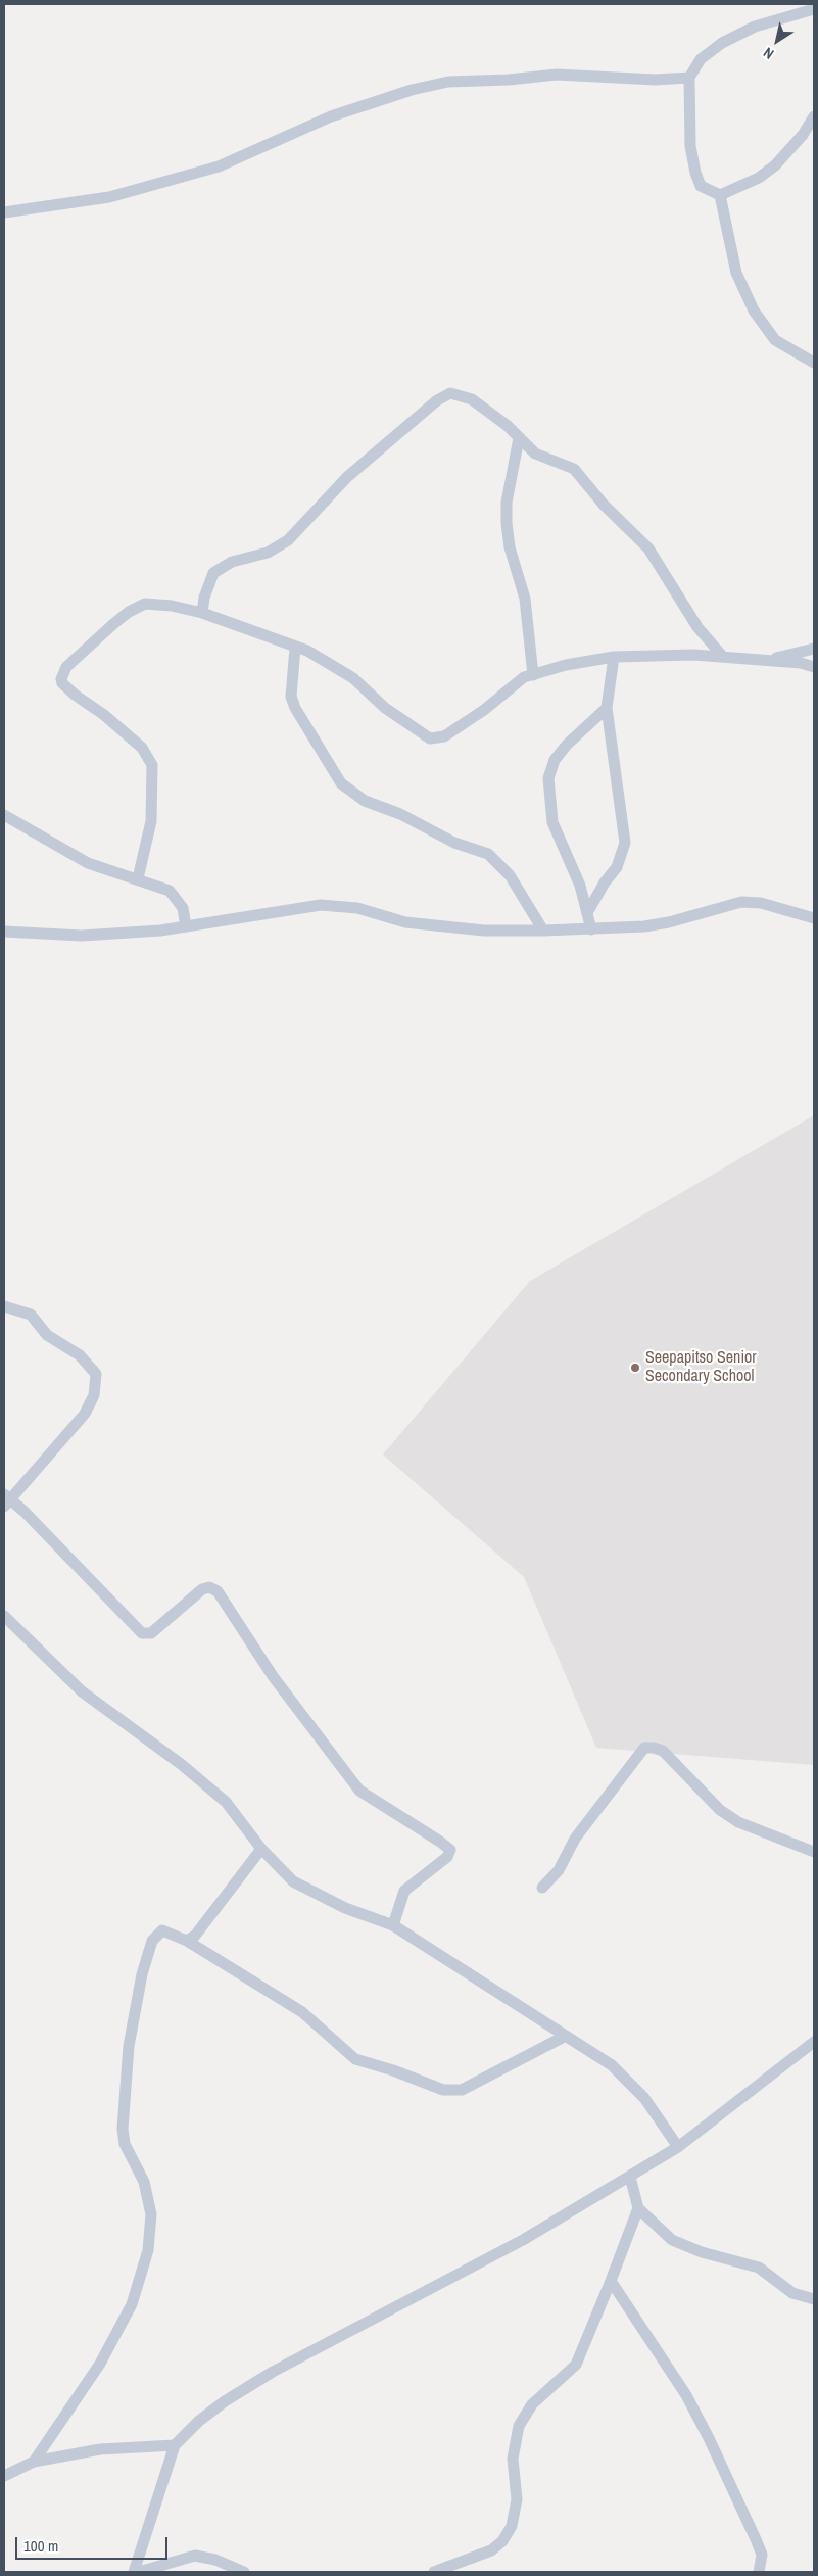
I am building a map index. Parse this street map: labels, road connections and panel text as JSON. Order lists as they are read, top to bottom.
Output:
{
  "places": ["Seepapitso Senior Secondary School"],
  "scale_bar": "100 m",
  "north": "bottom left"
}
